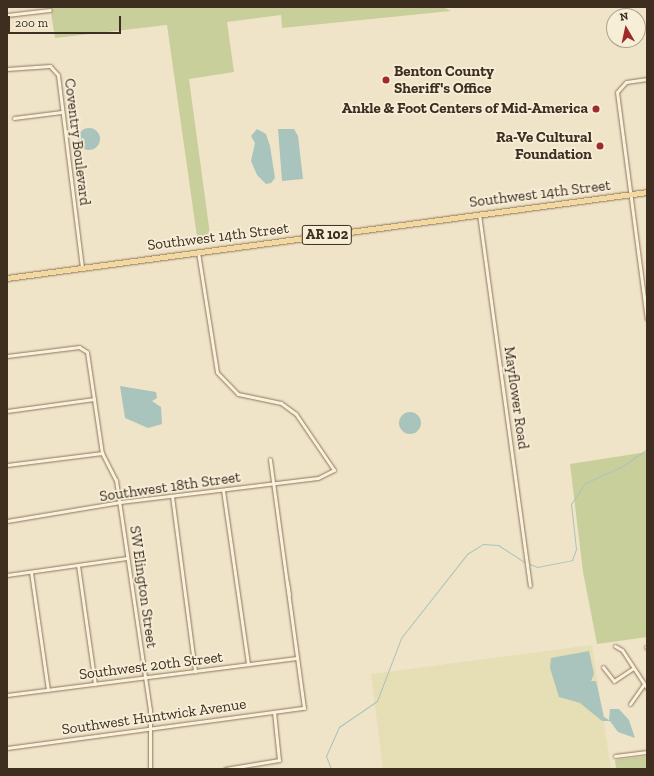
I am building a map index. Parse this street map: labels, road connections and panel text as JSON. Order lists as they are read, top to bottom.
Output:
{
  "streets": {
    "main road": ["Southwest 14th Street", "AR 102"],
    "street": [
      "Coventry Boulevard",
      "Mayflower Road",
      "Southwest 18th Street",
      "SW Elington Street",
      "Southwest 20th Street",
      "Southwest Huntwick Avenue"
    ]
  },
  "crossings": [
    ["Coventry Boulevard", "Southwest 14th Street"],
    ["Southwest 14th Street", "Mayflower Road"],
    ["Southwest 14th Street", "Southwest 18th Street"],
    ["Southwest 18th Street", "SW Elington Street"],
    ["SW Elington Street", "Southwest 20th Street"],
    ["SW Elington Street", "Southwest Huntwick Avenue"],
    ["Southwest 20th Street", "Southwest Huntwick Avenue"]
  ],
  "places": ["Benton County Sheriff's Office", "Ankle & Foot Centers of Mid-America", "Ra-Ve Cultural Foundation"],
  "scale_bar": "200 m",
  "north": "top"
}
